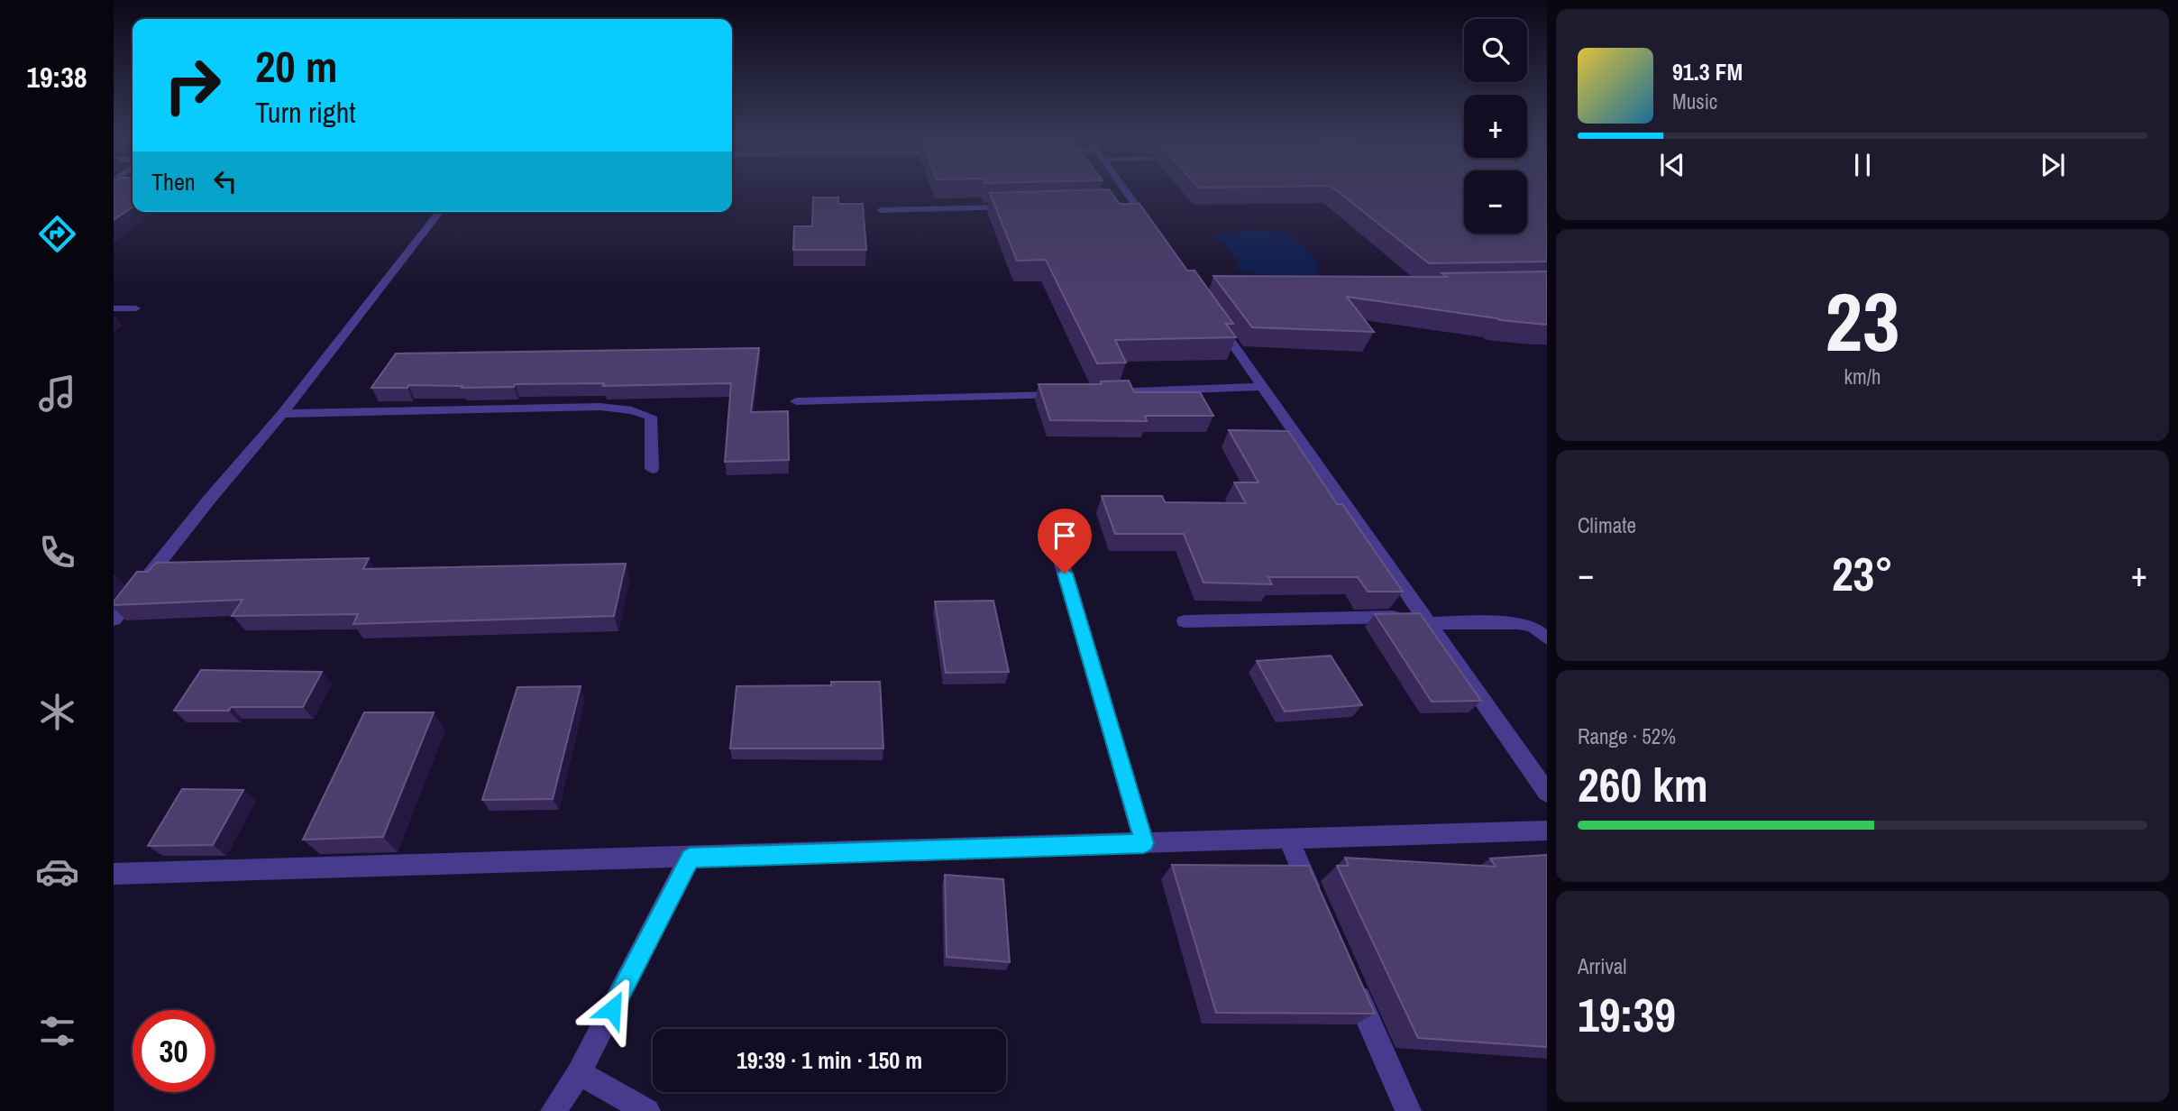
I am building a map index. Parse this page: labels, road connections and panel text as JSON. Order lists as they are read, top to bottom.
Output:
{
  "page": {
    "tabs": "19:38",
    "map_buttons": ["+", "−"],
    "turn": ["20 m", "Turn right"],
    "song": ["91.3 FM", "Music"],
    "then": "Then",
    "tile": [
      ["23", "km/h"],
      "Climate",
      ["Range · 52%", "260 km"],
      ["Arrival", "19:39"]
    ],
    "heat": ["−", "23°", "+"],
    "limit": "30",
    "trip": "19:39 · 1 min · 150 m"
  }
}
